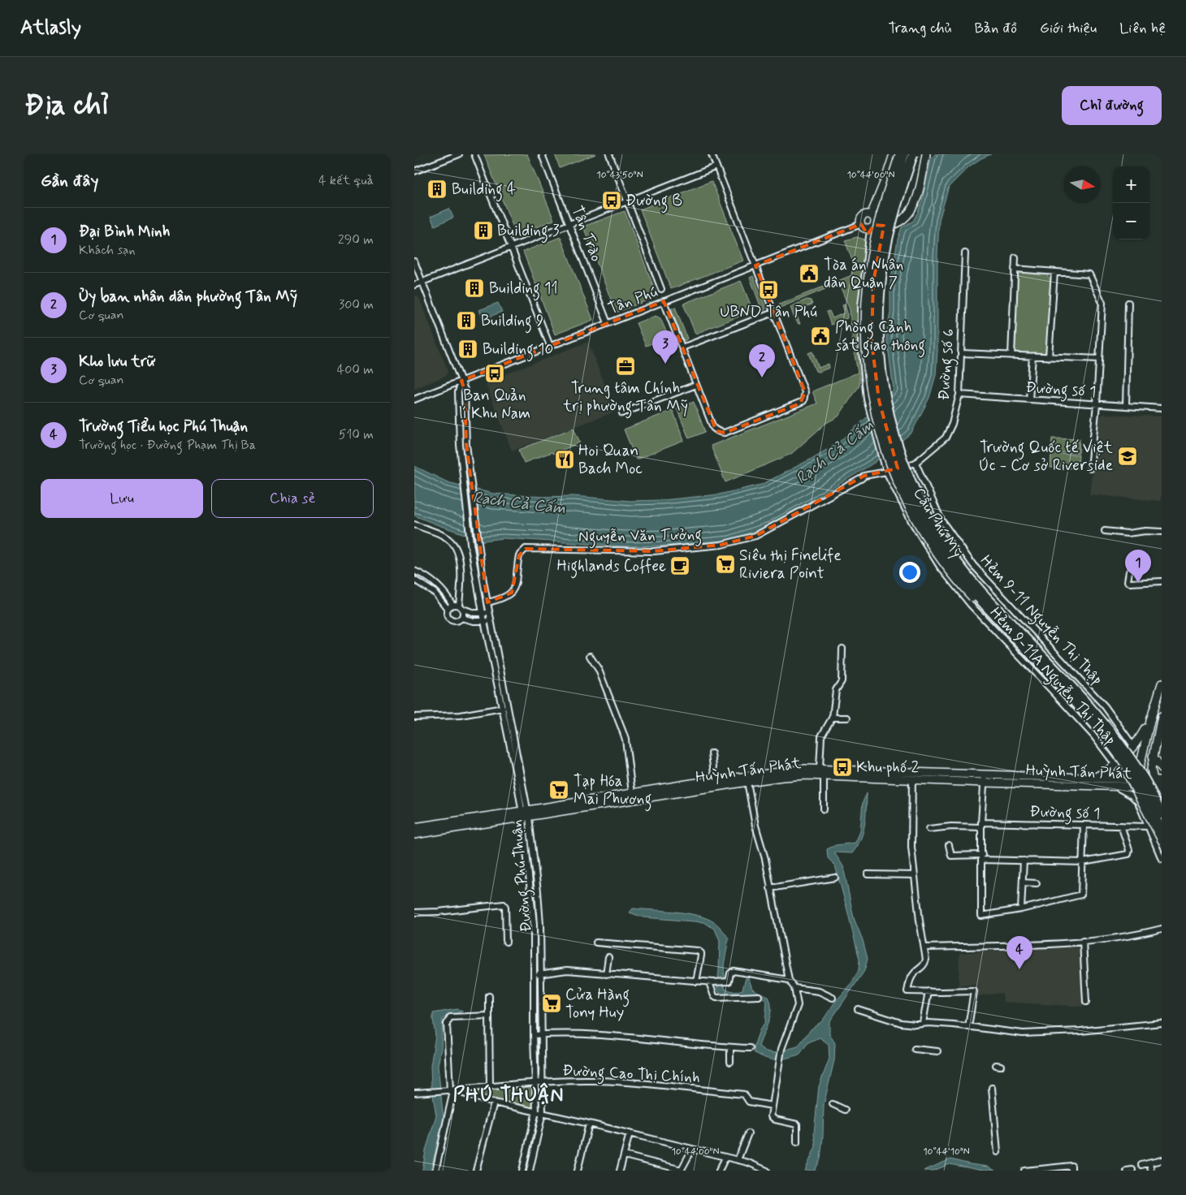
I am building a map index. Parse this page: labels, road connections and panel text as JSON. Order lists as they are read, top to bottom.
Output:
{
  "streets": {
    "highway": ["Cầu Phú Mỹ"],
    "main road": ["Huỳnh Tấn Phát"],
    "street": [
      "Tân Trào",
      "Tân Phú",
      "Đường số 6",
      "Đường số 1",
      "Nguyễn Văn Tưởng",
      "Hẻm 9-11 Nguyễn Thị Thập",
      "Hẻm 9-11A Nguyễn Thị Thập",
      "Đường Phú Thuận",
      "Đường Cao Thị Chính"
    ]
  },
  "crossings": [
    ["Tân Trào", "Tân Phú"],
    ["Tân Phú", "Hẻm 9-11A Nguyễn Thị Thập"],
    ["Tân Phú", "Đường Phú Thuận"],
    ["Đường số 6", "Đường số 1"],
    ["Đường số 6", "Nguyễn Văn Tưởng"],
    ["Đường số 6", "Hẻm 9-11 Nguyễn Thị Thập"],
    ["Nguyễn Văn Tưởng", "Hẻm 9-11 Nguyễn Thị Thập"],
    ["Nguyễn Văn Tưởng", "Hẻm 9-11A Nguyễn Thị Thập"],
    ["Nguyễn Văn Tưởng", "Đường Phú Thuận"],
    ["Huỳnh Tấn Phát", "Đường Phú Thuận"],
    ["Đường Phú Thuận", "Đường Cao Thị Chính"]
  ],
  "districts": ["PHÚ THUẬN"],
  "water": ["Rạch Cả Cấm"],
  "places": {
    "building": [
      "Building 4",
      "Building 3",
      "Building 11",
      "Building 9",
      "Building 10"
    ],
    "bus stop": [
      "Đường B",
      "UBND Tân Phú",
      "Ban Quản lí Khu Nam",
      "Khu phố 2"
    ],
    "public building": ["Tòa án Nhân dân Quận 7", "Phòng Cảnh sát giao thông"],
    "office": ["Trung tâm Chính trị phường Tân Mỹ"],
    "school or university": ["Trường Quốc tế Việt Úc - Cơ sở Riverside"],
    "restaurant": ["Hoi Quan Bach Moc"],
    "supermarket": ["Siêu thị Finelife Riviera Point", "Tạp Hóa Mai Phương", "Cửa Hàng Tony Huy"],
    "cafe": ["Highlands Coffee"]
  },
  "north": "right",
  "page": {
    "header": "Atlasly",
    "nav": [
      "Trang chủ",
      "Bản đồ",
      "Giới thiệu",
      "Liên hệ"
    ],
    "buttons": [
      "Chỉ đường",
      ["Lưu", "Chia sẻ"]
    ],
    "title": "Địa chỉ",
    "heading": ["Gần đây", "4 kết quả"],
    "map_buttons": ["+", "−"],
    "list": [
      {
        "mark": "1",
        "name": "Đại Bình Minh",
        "note": "Khách sạn",
        "value": "290 m"
      },
      {
        "mark": "2",
        "name": "Ủy ban nhân dân phường Tân Mỹ",
        "note": "Cơ quan",
        "value": "300 m"
      },
      {
        "mark": "3",
        "name": "Kho lưu trữ",
        "note": "Cơ quan",
        "value": "400 m"
      },
      {
        "mark": "4",
        "name": "Trường Tiểu học Phú Thuận",
        "note": "Trường học · Đường Phạm Thị Ba",
        "value": "510 m"
      }
    ],
    "pins": [
      "3",
      "2",
      "1",
      "4"
    ]
  },
  "coordinates": ["10°43'50\"N", "10°44'00\"N", "10°44'10\"N"]
}
